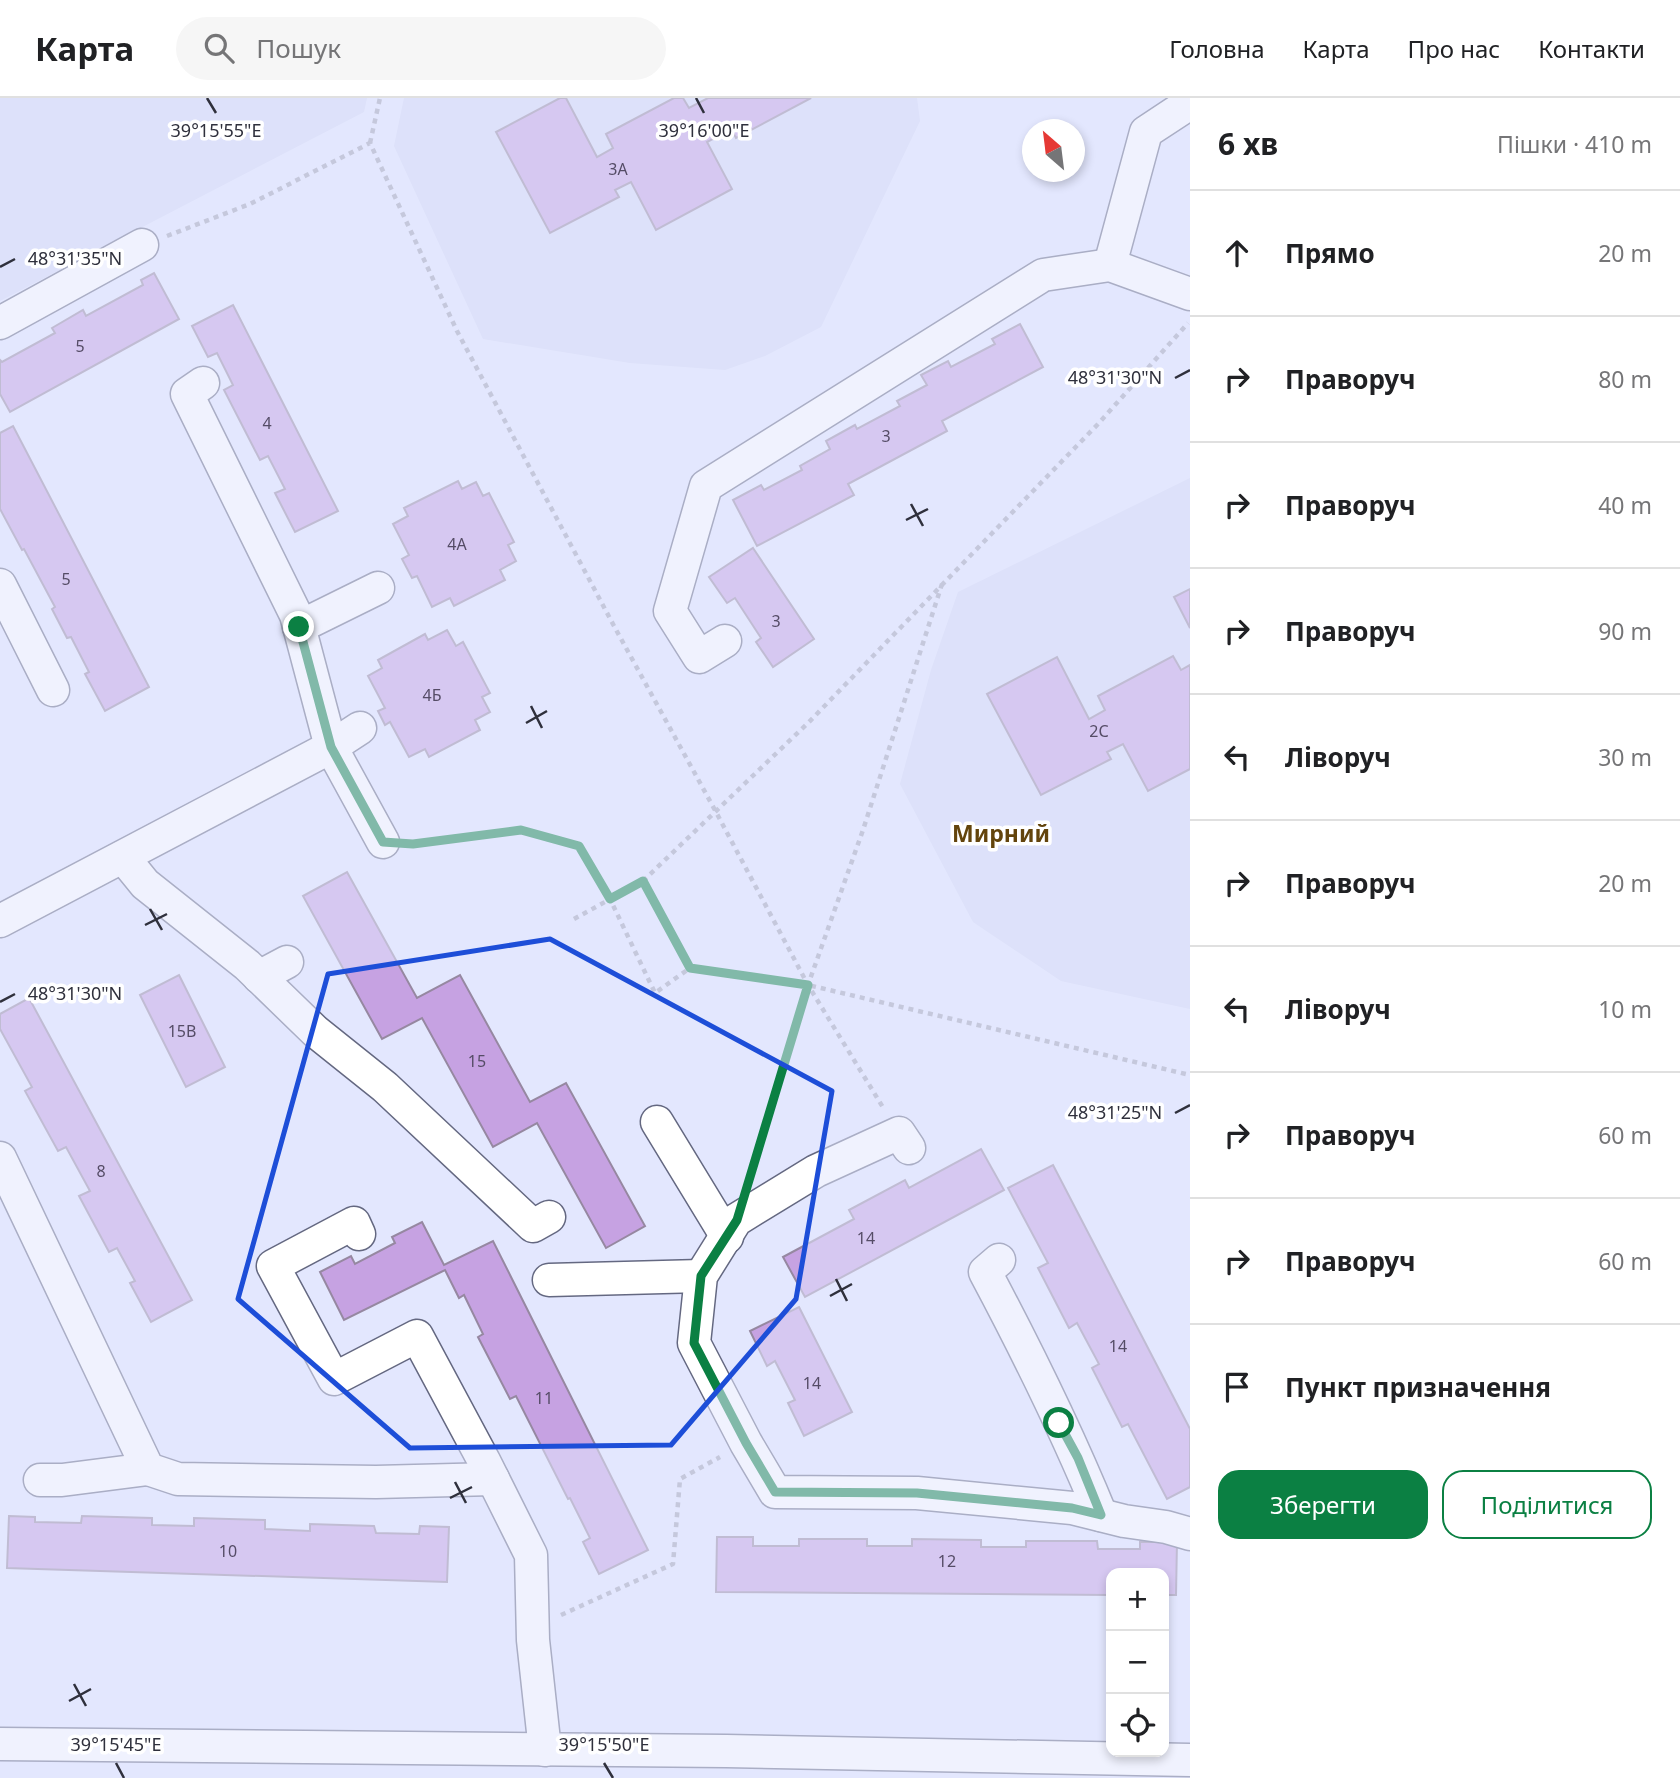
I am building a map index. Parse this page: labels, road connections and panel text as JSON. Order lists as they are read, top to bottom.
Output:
{
  "districts": ["Мирний"],
  "house_numbers": [
    "3А",
    "5",
    "4",
    "3",
    "4А",
    "5",
    "3",
    "4Б",
    "2С",
    "15В",
    "15",
    "8",
    "14",
    "14",
    "14",
    "11",
    "10",
    "12"
  ],
  "north": "top left",
  "page": {
    "header": "Карта",
    "search": "Пошук",
    "nav": [
      "Головна",
      "Карта",
      "Про нас",
      "Контакти"
    ],
    "heading": ["6 хв", "Пішки · 410 m"],
    "list": [
      ["Прямо", "20 m"],
      ["Праворуч", "80 m"],
      ["Праворуч", "40 m"],
      ["Праворуч", "90 m"],
      ["Ліворуч", "30 m"],
      ["Праворуч", "20 m"],
      ["Ліворуч", "10 m"],
      ["Праворуч", "60 m"],
      ["Праворуч", "60 m"],
      "Пункт призначення"
    ],
    "buttons": ["Зберегти", "Поділитися"],
    "map_buttons": ["+", "−"]
  },
  "coordinates": [
    "39°15'55\"E",
    "39°16'00\"E",
    "48°31'35\"N",
    "48°31'30\"N",
    "48°31'25\"N",
    "39°15'45\"E",
    "39°15'50\"E"
  ]
}
